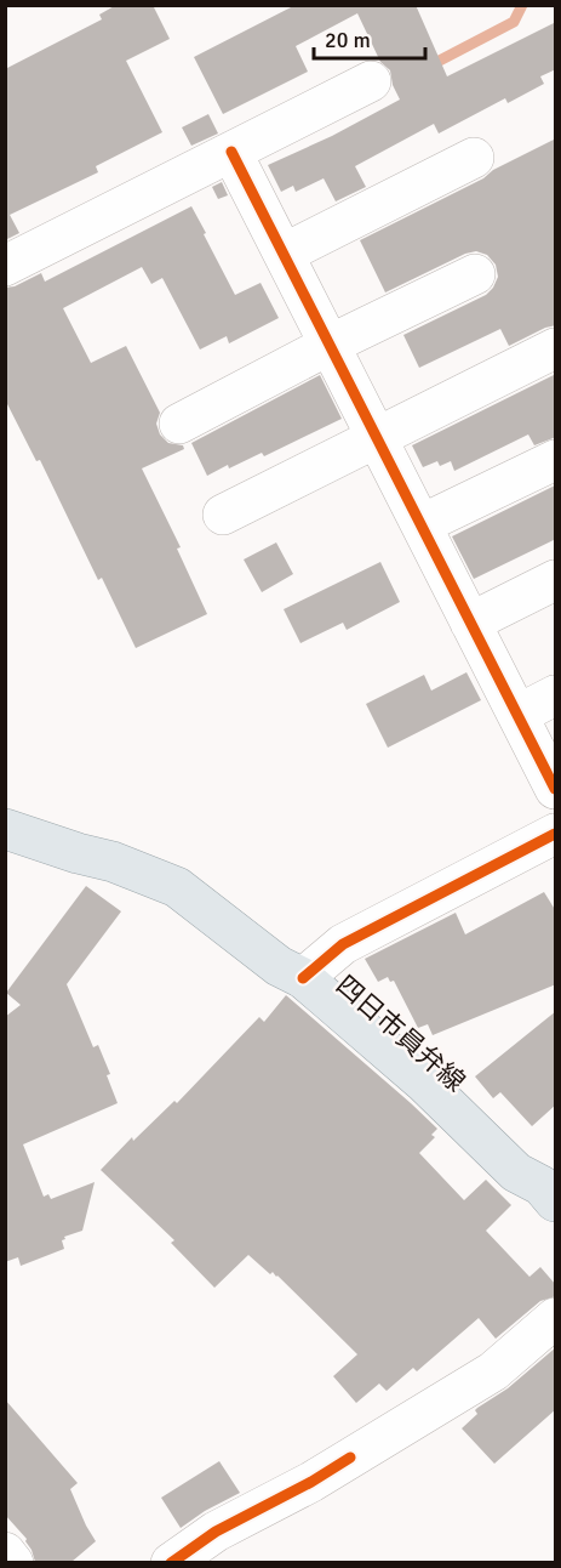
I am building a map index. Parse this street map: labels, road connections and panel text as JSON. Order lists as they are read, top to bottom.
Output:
{
  "streets": {
    "main road": ["四日市員弁線"]
  },
  "scale_bar": "20 m"
}
